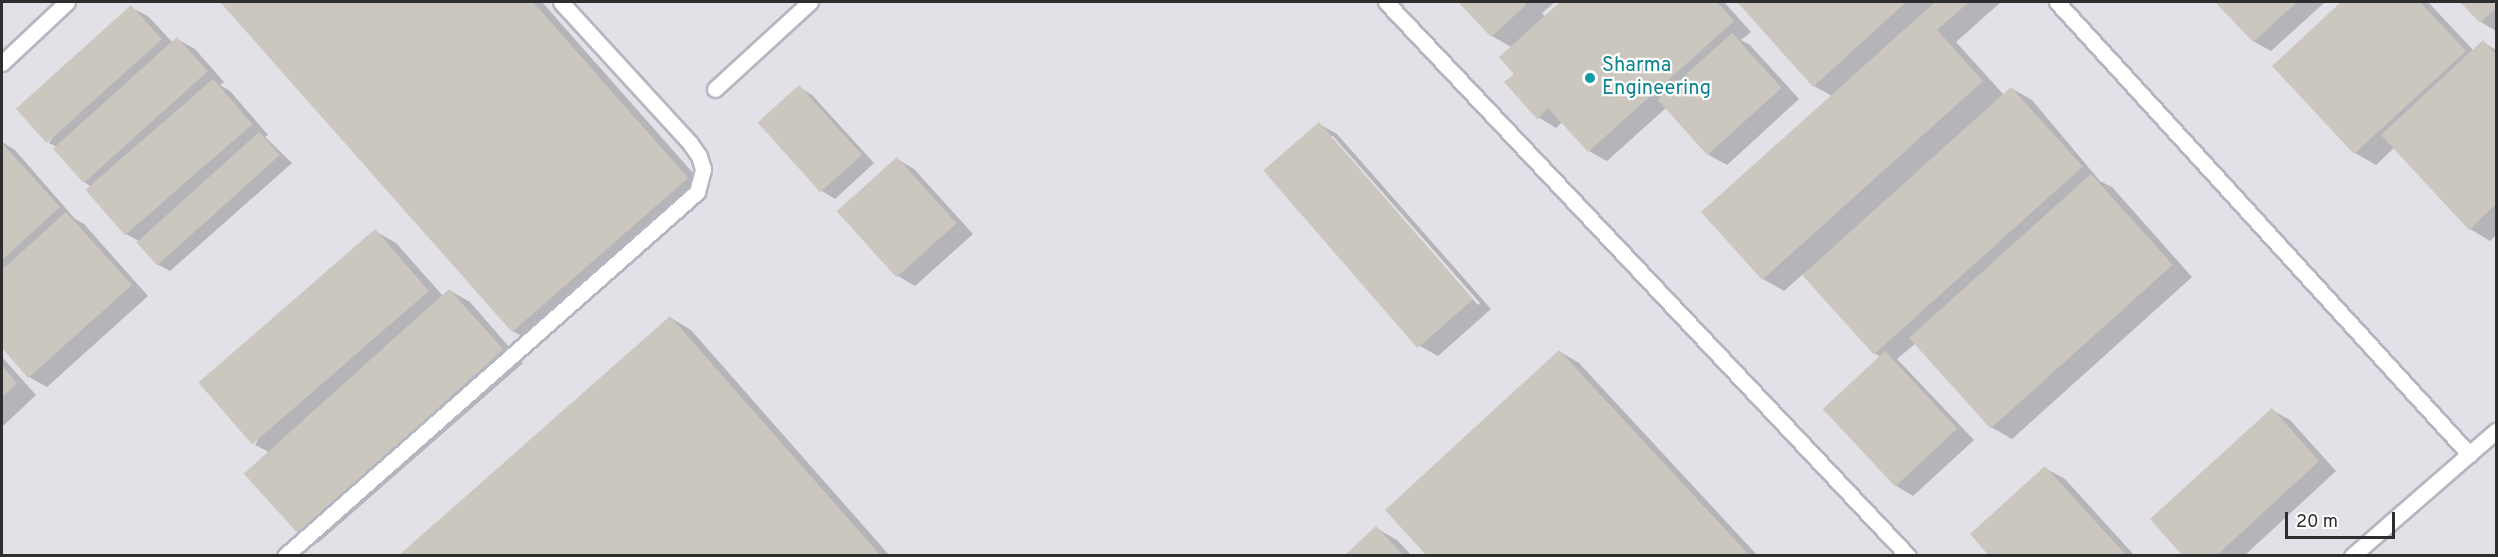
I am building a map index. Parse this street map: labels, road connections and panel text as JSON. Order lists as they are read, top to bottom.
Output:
{
  "places": ["Sharma Engineering"],
  "scale_bar": "20 m"
}
